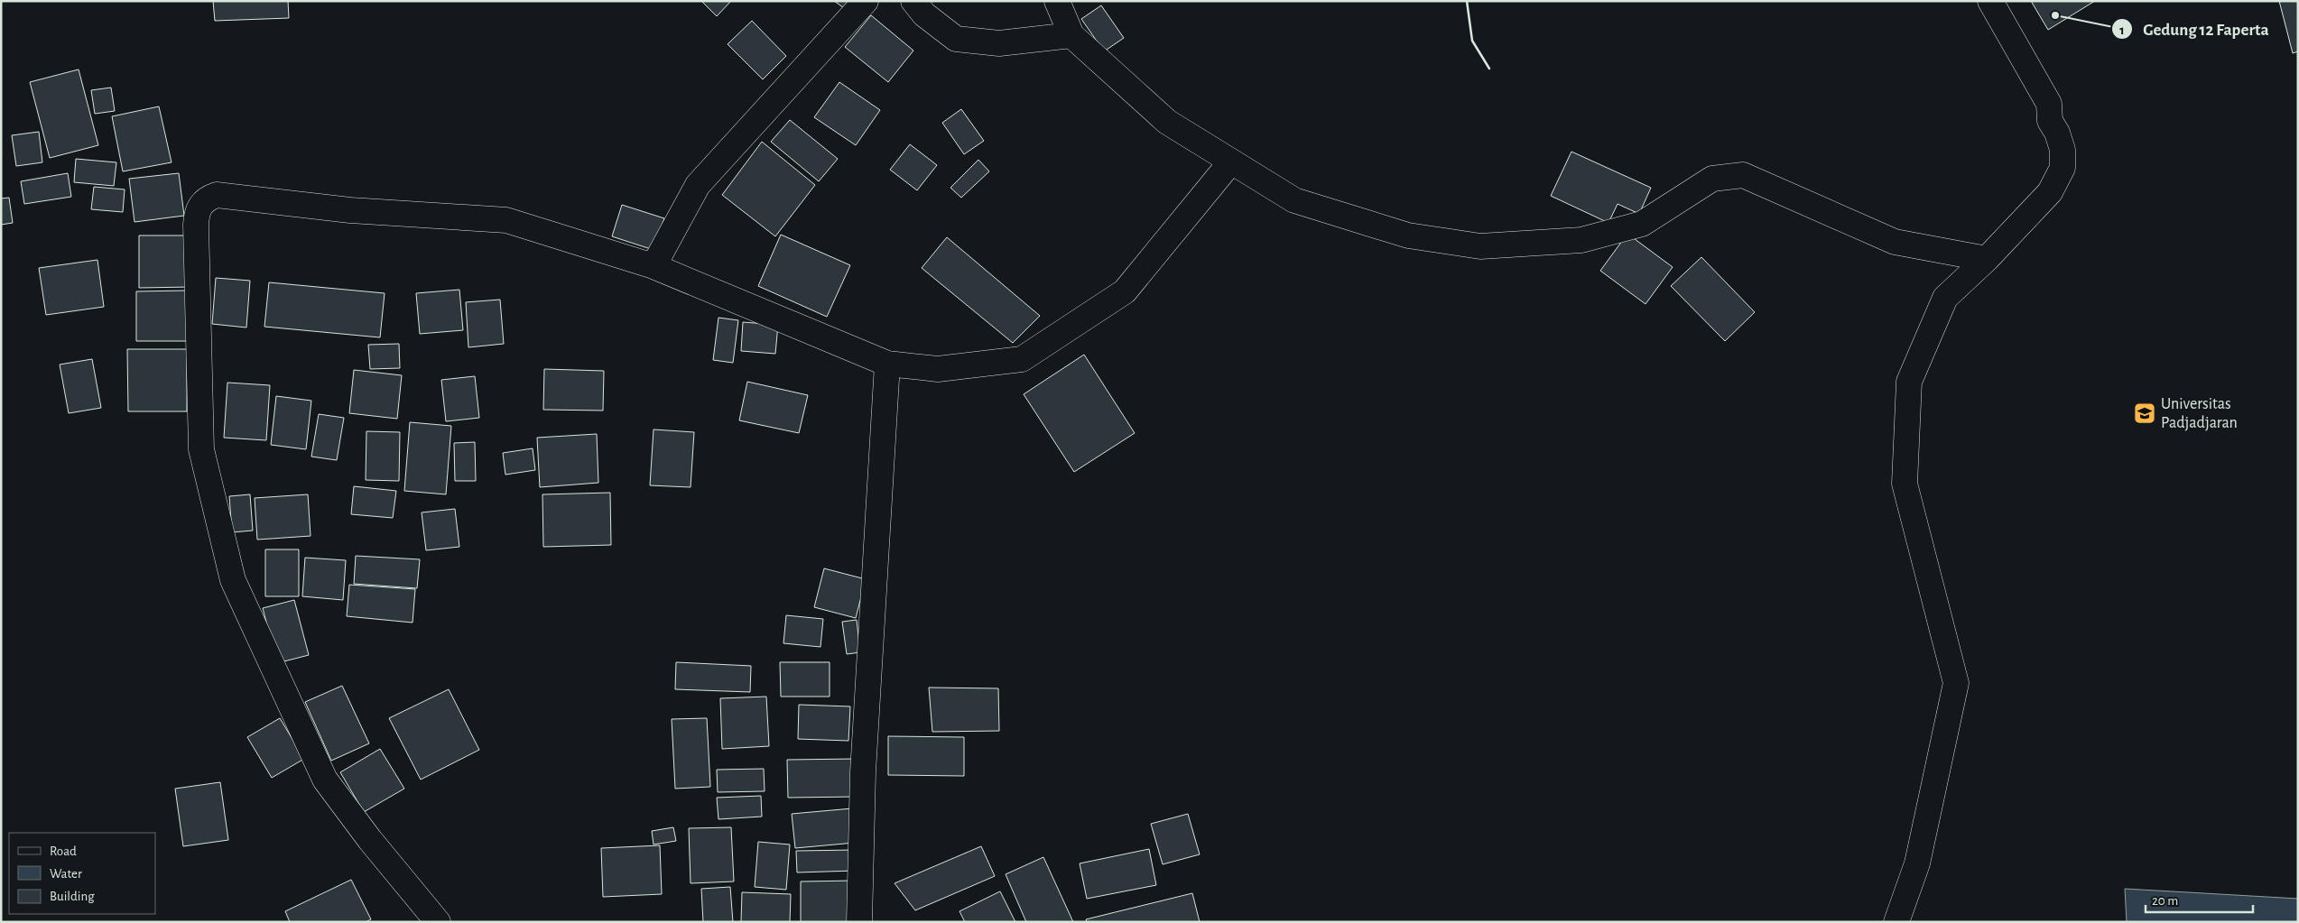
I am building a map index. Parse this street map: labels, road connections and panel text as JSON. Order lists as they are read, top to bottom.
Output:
{
  "places": {
    "other": ["Gedung 12 Faperta"],
    "school or university": ["Universitas Padjadjaran"]
  },
  "legend": ["Road", "Water", "Building"],
  "scale_bar": "20 m"
}
